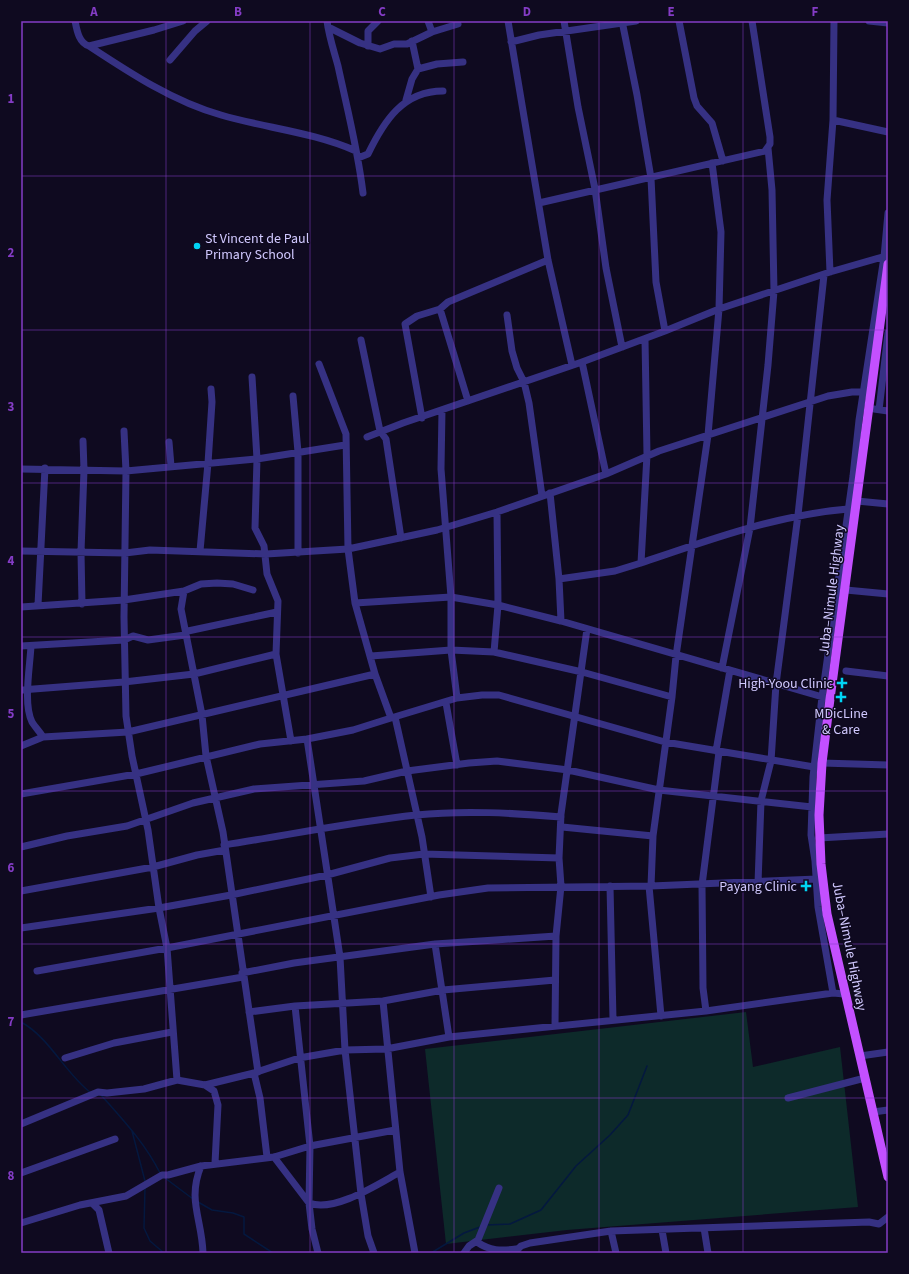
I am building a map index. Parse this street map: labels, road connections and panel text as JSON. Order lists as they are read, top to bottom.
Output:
{
  "streets": {
    "main road": ["Juba–Nimule Highway"]
  },
  "places": {
    "other": ["St Vincent de Paul Primary School"],
    "health": ["High-Yoou Clinic", "MDicLine & Care", "Payang Clinic"]
  },
  "grid": {
    "columns": [
      "A",
      "B",
      "C",
      "D",
      "E",
      "F"
    ],
    "rows": [
      "1",
      "2",
      "3",
      "4",
      "5",
      "6",
      "7",
      "8"
    ]
  }
}
